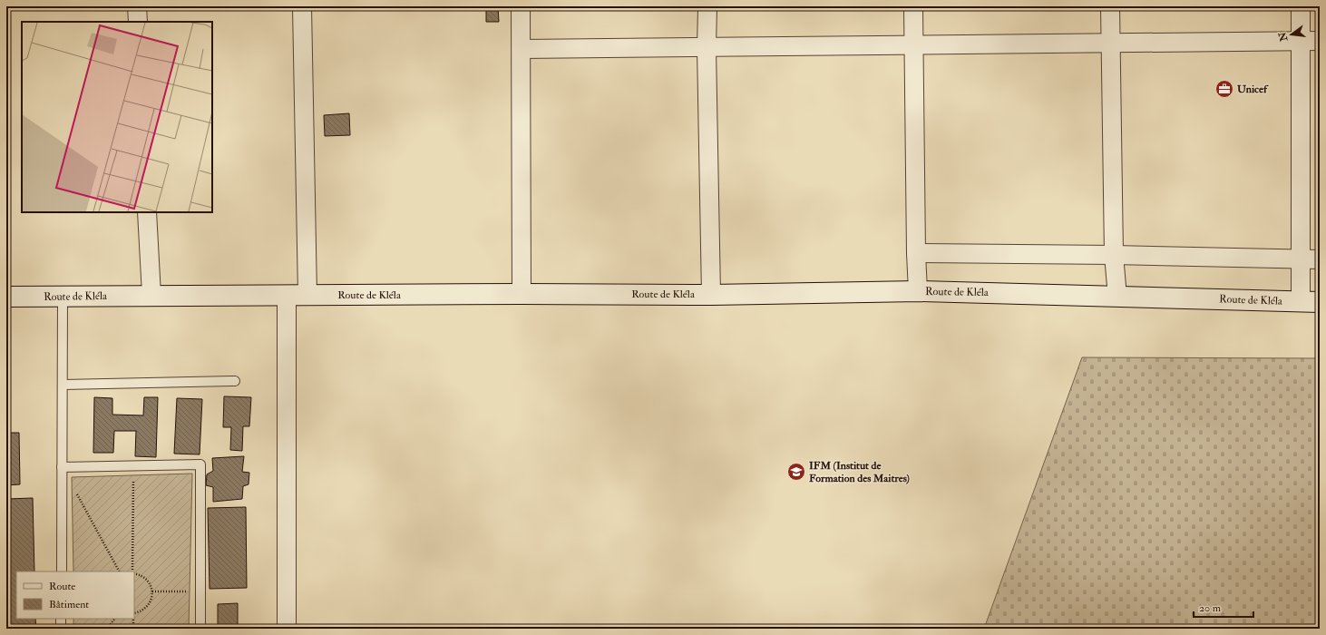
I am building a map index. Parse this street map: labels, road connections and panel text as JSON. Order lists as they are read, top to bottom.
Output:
{
  "streets": {
    "main road": ["Route de Kléla"]
  },
  "places": {
    "office": ["Unicef"],
    "school or university": ["IFM (Institut de Formation des Maitres)"]
  },
  "legend": ["Route", "Bâtiment"],
  "scale_bar": "20 m",
  "north": "left"
}
